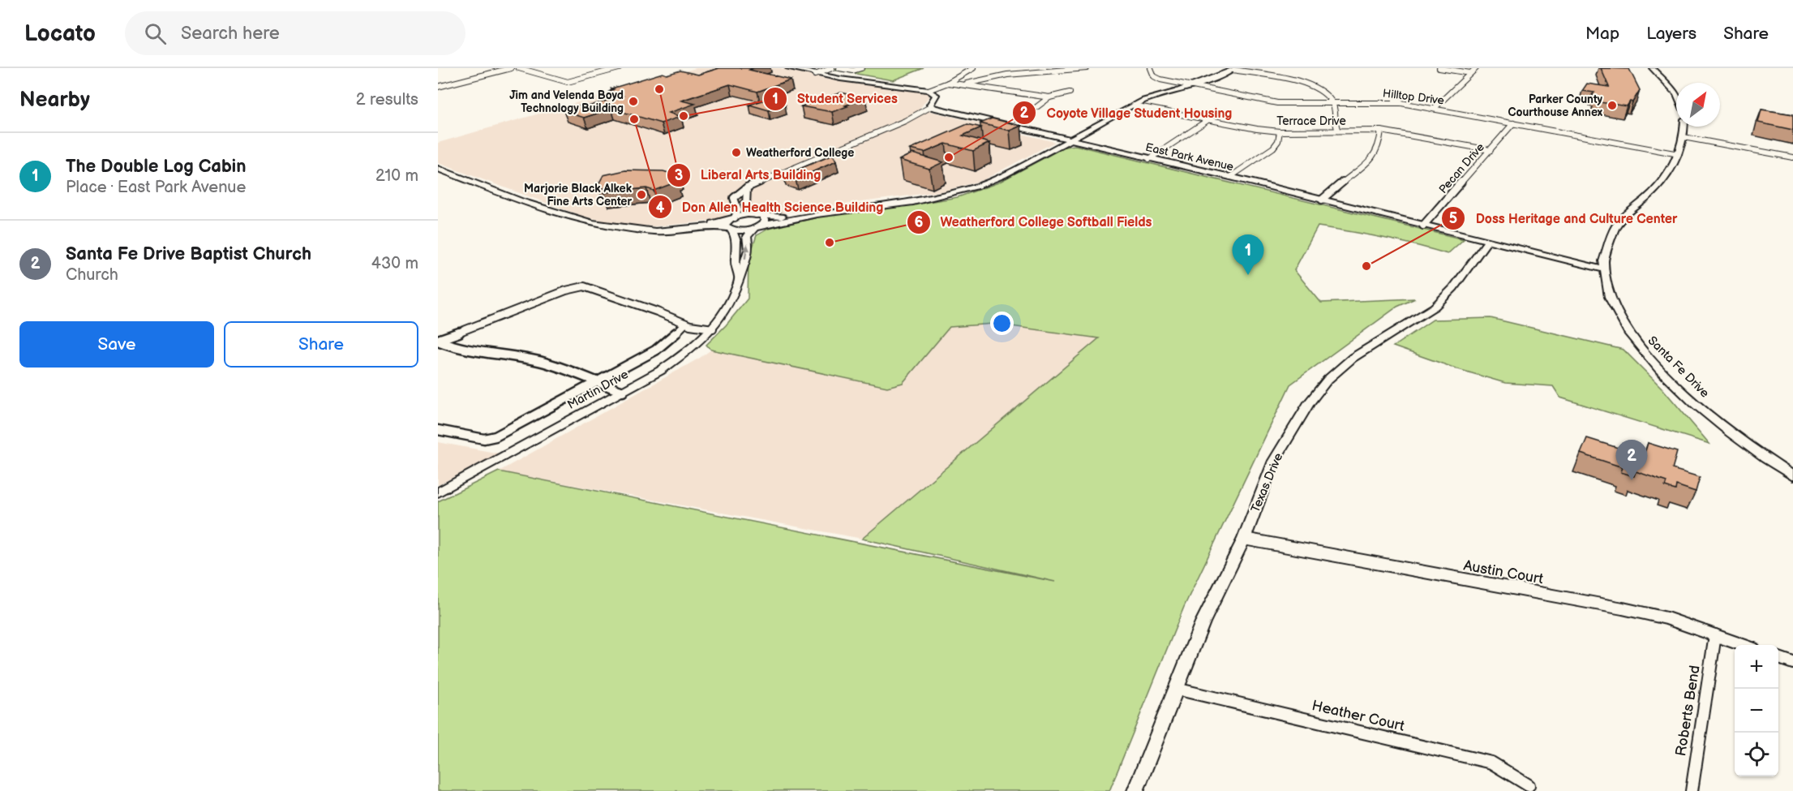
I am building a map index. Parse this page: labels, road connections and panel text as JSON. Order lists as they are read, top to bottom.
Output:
{
  "streets": {
    "street": [
      "Hilltop Drive",
      "Terrace Drive",
      "East Park Avenue",
      "Pecan Drive",
      "Santa Fe Drive",
      "Martin Drive",
      "Texas Drive",
      "Austin Court",
      "Roberts Bend",
      "Heather Court"
    ]
  },
  "crossings": [
    ["Hilltop Drive", "Pecan Drive"],
    ["Hilltop Drive", "Santa Fe Drive"],
    ["Terrace Drive", "Pecan Drive"],
    ["East Park Avenue", "Pecan Drive"],
    ["East Park Avenue", "Santa Fe Drive"],
    ["East Park Avenue", "Texas Drive"],
    ["Texas Drive", "Austin Court"],
    ["Texas Drive", "Heather Court"],
    ["Austin Court", "Roberts Bend"]
  ],
  "places": [
    "Liberal Arts Building",
    "Jim and Velenda Boyd Technology Building",
    "Parker County Courthouse Annex",
    "Student Services",
    "Don Allen Health Science Building",
    "Weatherford College",
    "Coyote Village Student Housing",
    "Marjorie Black Alkek Fine Arts Center",
    "Weatherford College Softball Fields",
    "Doss Heritage and Culture Center"
  ],
  "north": "top right",
  "page": {
    "header": "Locato",
    "search": "Search here",
    "nav": ["Map", "Layers", "Share"],
    "heading": ["Nearby", "2 results"],
    "list": [
      {
        "mark": "1",
        "name": "The Double Log Cabin",
        "note": "Place · East Park Avenue",
        "value": "210 m"
      },
      {
        "mark": "2",
        "name": "Santa Fe Drive Baptist Church",
        "note": "Church",
        "value": "430 m"
      }
    ],
    "pins": ["1", "2"],
    "buttons": ["Save", "Share"],
    "map_buttons": ["+", "−"]
  }
}
